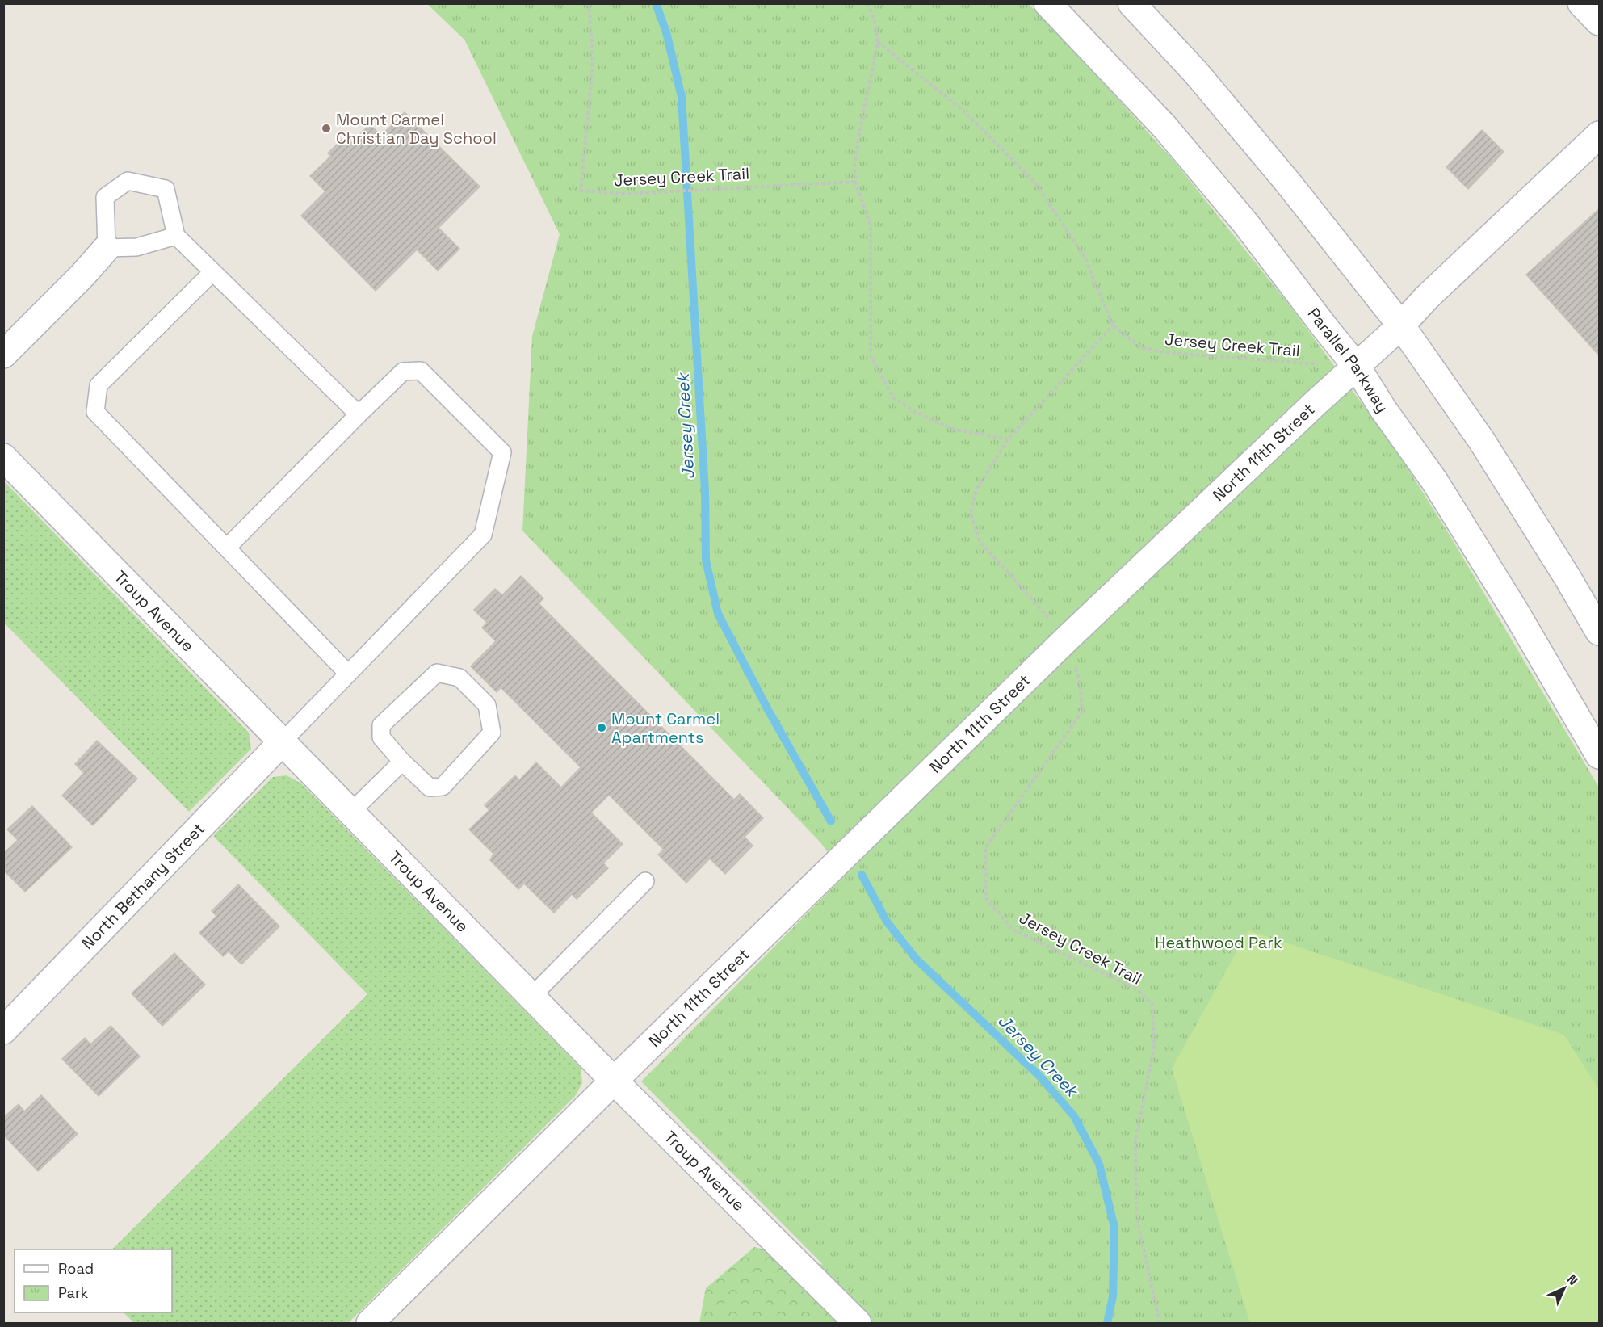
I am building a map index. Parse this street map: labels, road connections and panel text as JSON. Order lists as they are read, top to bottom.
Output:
{
  "streets": {
    "street": [
      "Parallel Parkway",
      "North 11th Street",
      "Troup Avenue",
      "North Bethany Street"
    ],
    "path": ["Jersey Creek Trail"]
  },
  "crossings": [
    ["Jersey Creek Trail", "Parallel Parkway"],
    ["Jersey Creek Trail", "North 11th Street"],
    ["Parallel Parkway", "North 11th Street"],
    ["North 11th Street", "Troup Avenue"],
    ["Troup Avenue", "North Bethany Street"]
  ],
  "water": ["Jersey Creek"],
  "parks": ["Heathwood Park"],
  "places": ["Mount Carmel Christian Day School", "Mount Carmel Apartments"],
  "legend": ["Road", "Park"],
  "north": "top right"
}
